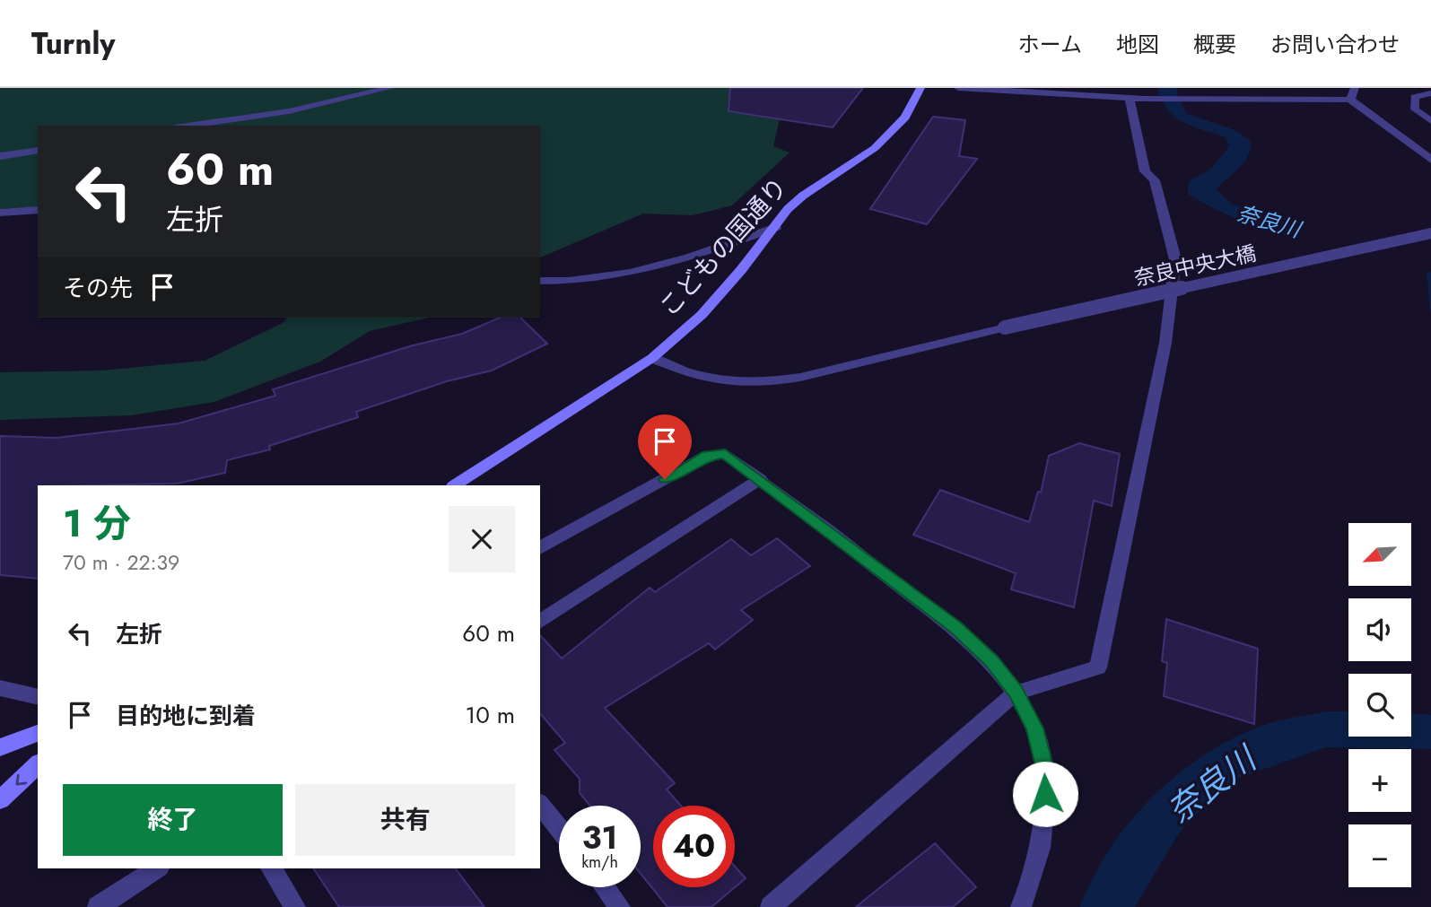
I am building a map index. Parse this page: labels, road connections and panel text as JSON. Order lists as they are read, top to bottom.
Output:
{
  "streets": {
    "main road": ["こどもの国通り"],
    "street": ["奈良中央大橋"]
  },
  "crossings": [
    ["こどもの国通り", "奈良中央大橋"]
  ],
  "water": ["奈良川"],
  "north": "bottom left",
  "page": {
    "header": "Turnly",
    "nav": [
      "ホーム",
      "地図",
      "概要",
      "お問い合わせ"
    ],
    "turn": ["60 m", "左折"],
    "then": "その先",
    "heading": ["1 分", "70 m · 22:39"],
    "map_buttons": ["+", "−"],
    "list": [
      {
        "name": "左折",
        "value": "60 m"
      },
      {
        "name": "目的地に到着",
        "value": "10 m"
      }
    ],
    "buttons": ["終了", "共有"],
    "speed": "31 km/h",
    "limit": "40"
  }
}
